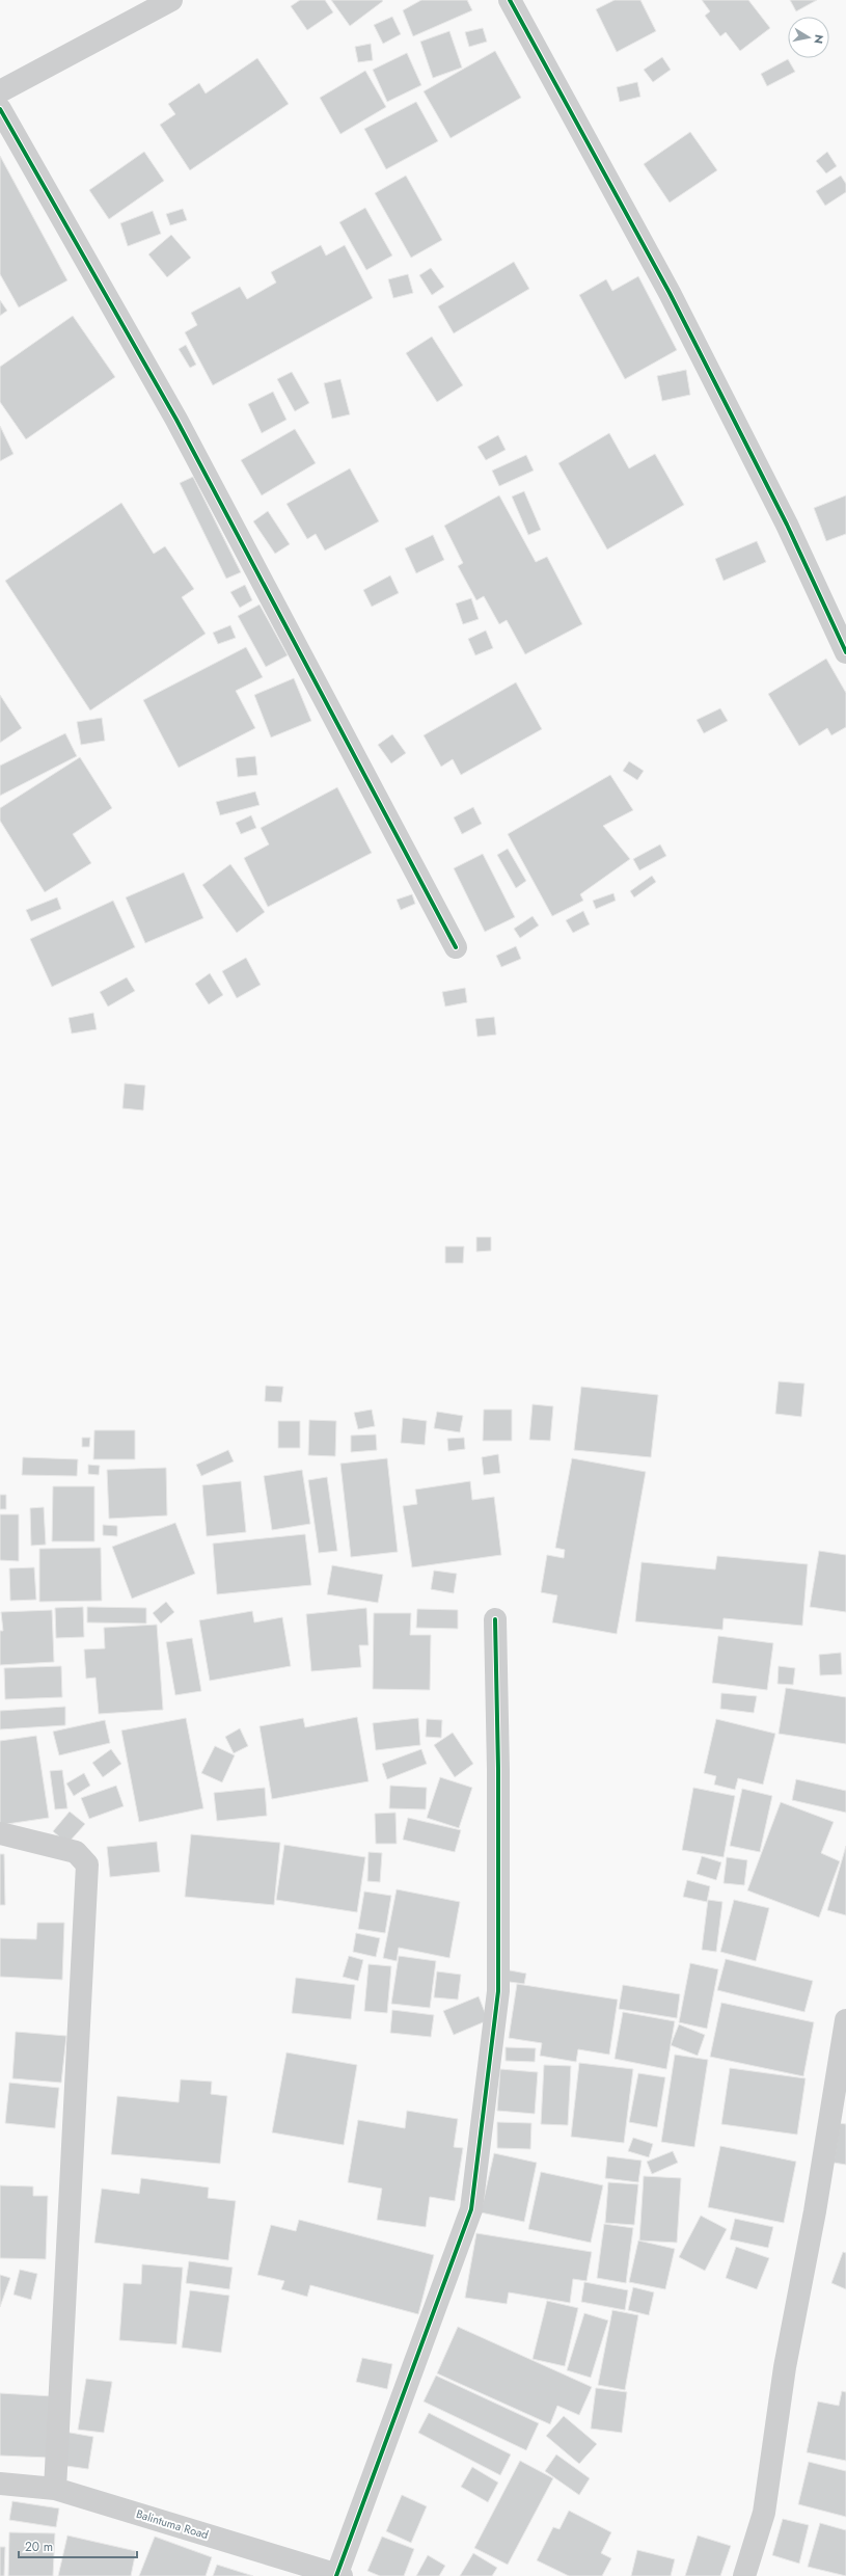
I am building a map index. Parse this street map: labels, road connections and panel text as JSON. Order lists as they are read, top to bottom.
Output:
{
  "streets": {
    "street": ["Balintuma Road"]
  },
  "scale_bar": "20 m",
  "north": "right"
}
